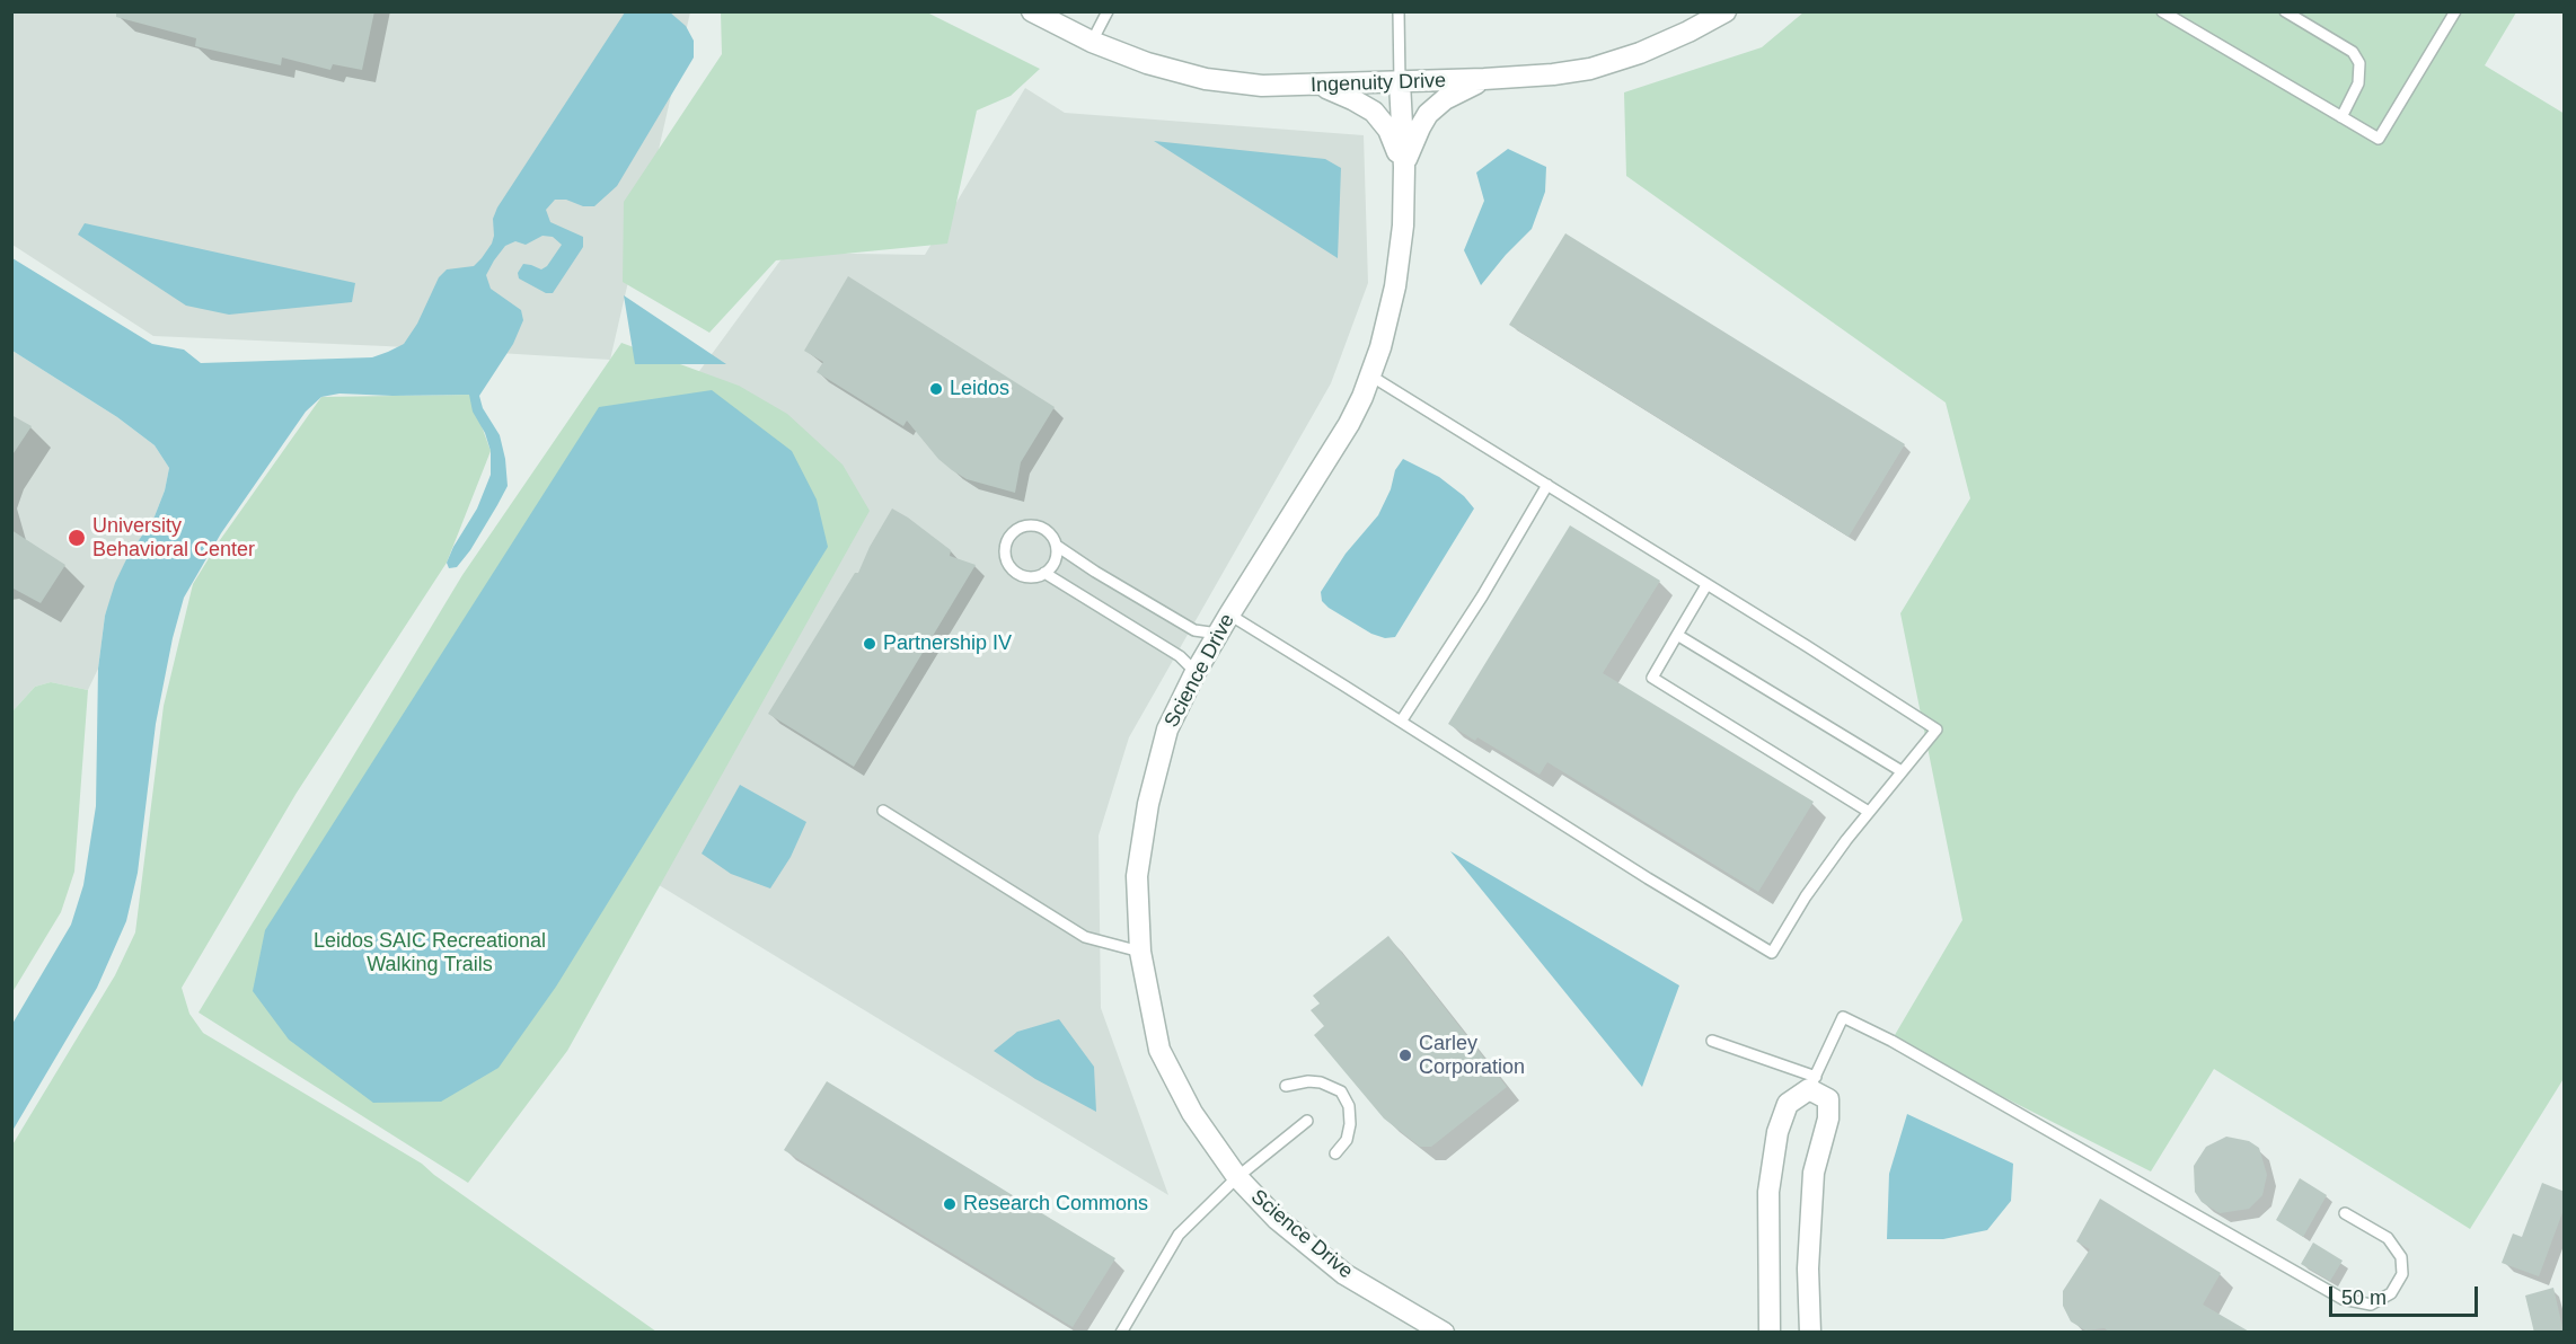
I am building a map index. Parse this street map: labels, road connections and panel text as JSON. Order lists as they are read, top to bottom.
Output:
{
  "streets": {
    "street": ["Ingenuity Drive", "Science Drive"]
  },
  "crossings": [
    ["Ingenuity Drive", "Science Drive"]
  ],
  "parks": ["Leidos SAIC Recreational Walking Trails"],
  "places": [
    "Leidos",
    "University Behavioral Center",
    "Partnership IV",
    "Carley Corporation",
    "Research Commons"
  ],
  "scale_bar": "50 m"
}
